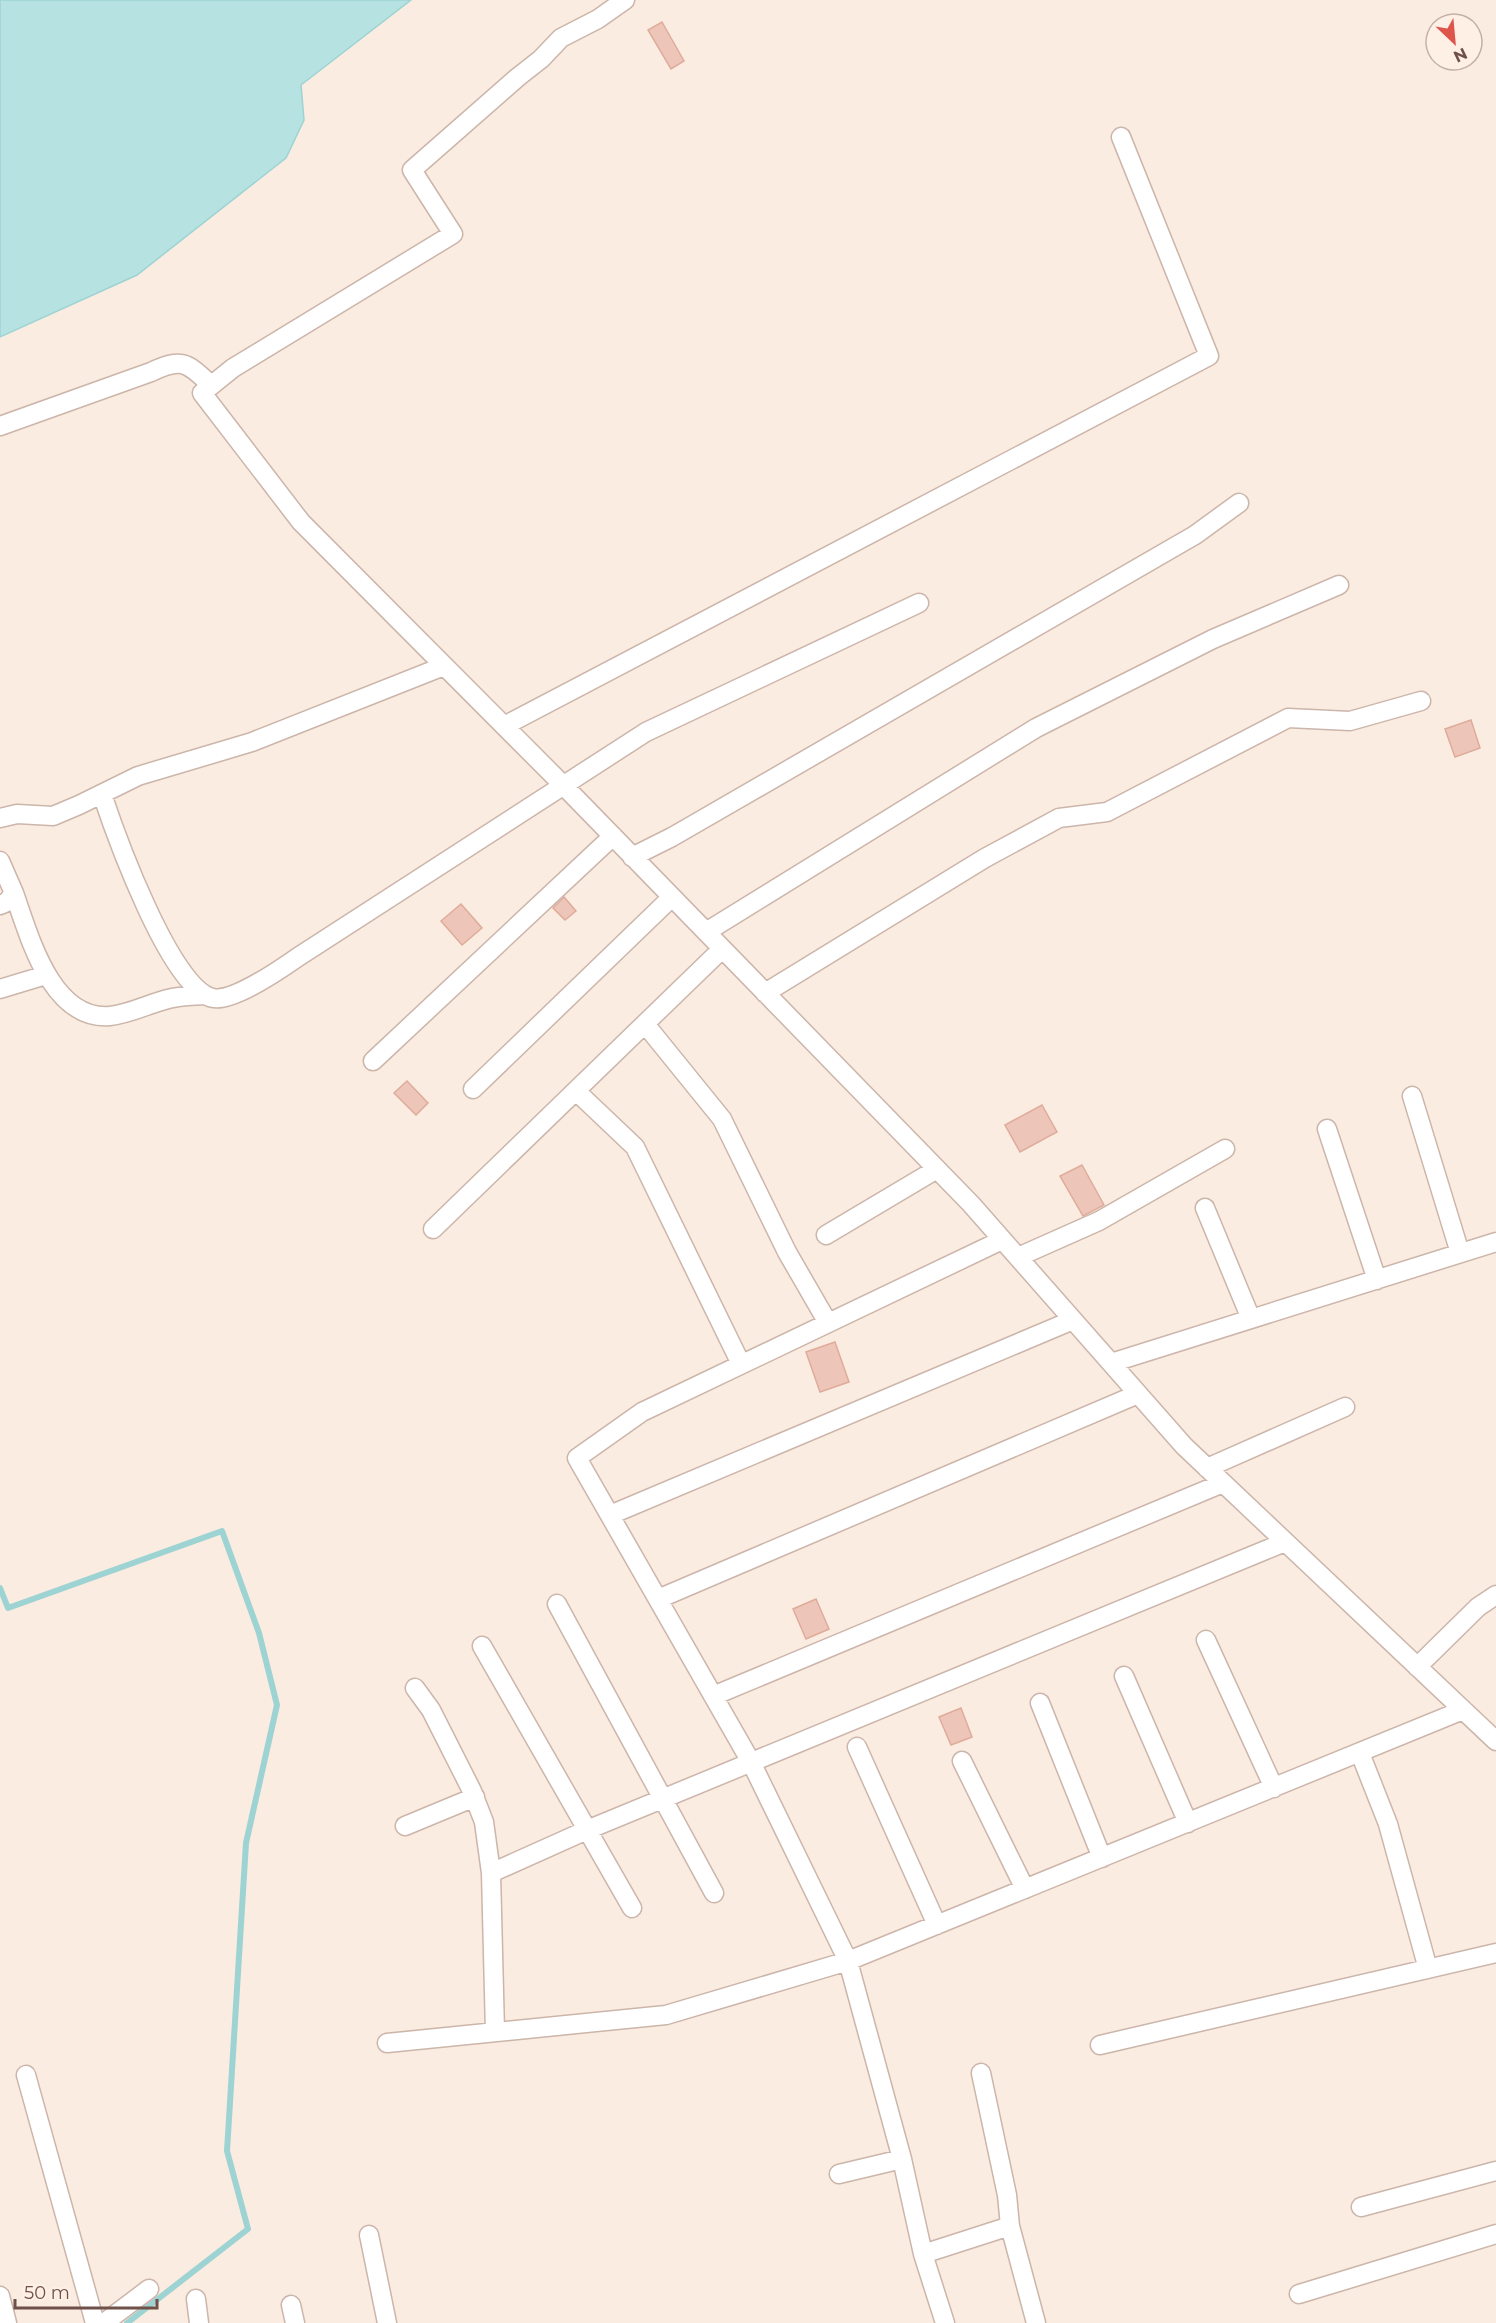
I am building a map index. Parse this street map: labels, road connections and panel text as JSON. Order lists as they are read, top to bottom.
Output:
{
  "scale_bar": "50 m",
  "north": "bottom right"
}
